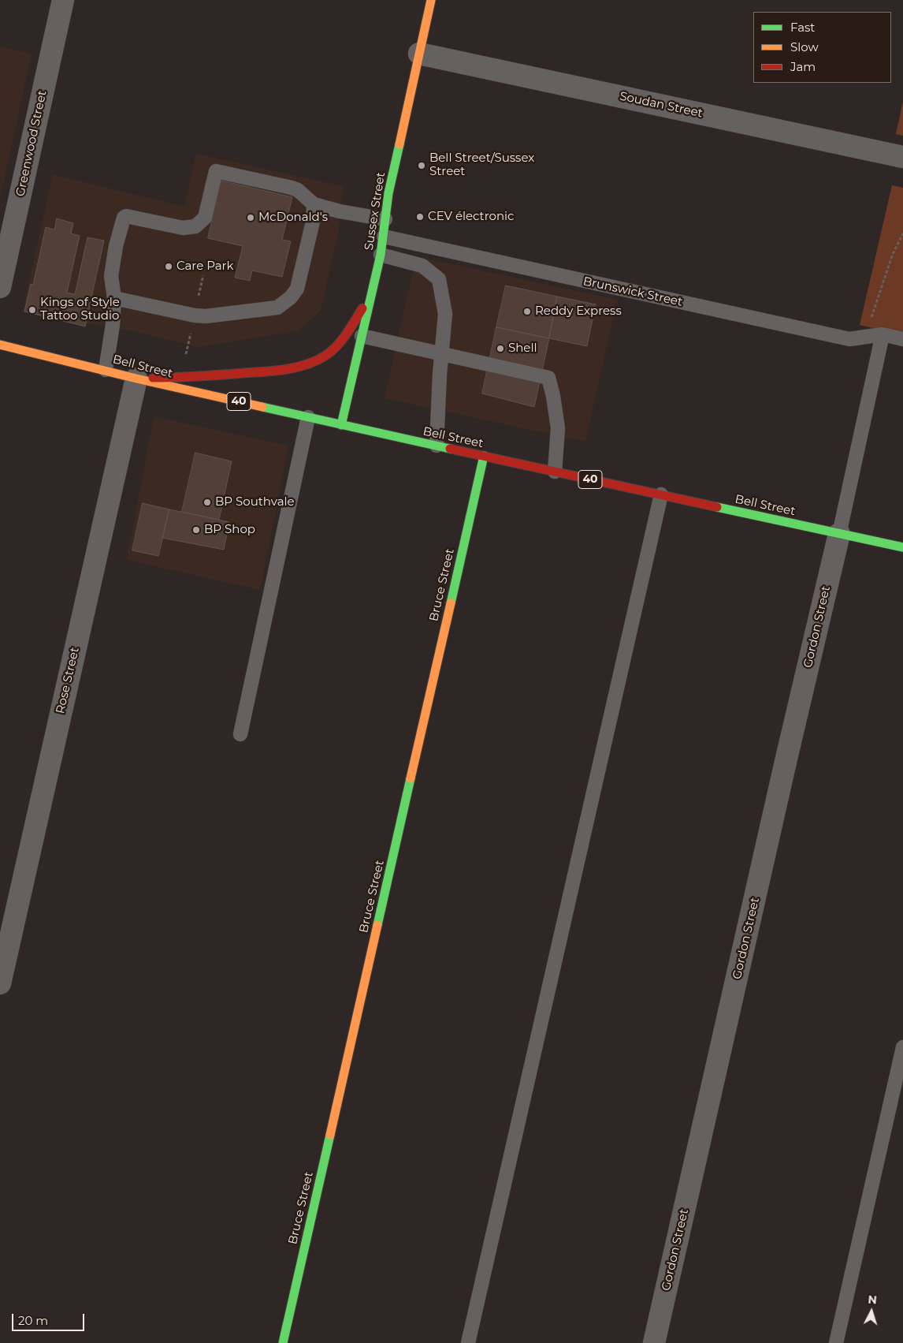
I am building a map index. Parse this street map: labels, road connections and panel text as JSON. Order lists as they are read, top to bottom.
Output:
{
  "streets": {
    "main road": [
      "Sussex Street",
      "Bell Street",
      "40",
      "Bruce Street"
    ],
    "street": [
      "Soudan Street",
      "Greenwood Street",
      "Gordon Street",
      "Rose Street"
    ],
    "lane": ["Brunswick Street"]
  },
  "crossings": [
    ["Soudan Street", "Sussex Street"],
    ["Sussex Street", "Brunswick Street"],
    ["Sussex Street", "Bell Street"],
    ["Bell Street", "Bruce Street"],
    ["Bell Street", "Gordon Street"],
    ["Bell Street", "Rose Street"]
  ],
  "places": [
    "Bell Street/Sussex Street",
    "CEV électronic",
    "McDonald's",
    "Care Park",
    "Kings of Style Tattoo Studio",
    "Reddy Express",
    "Shell",
    "BP Southvale",
    "BP Shop"
  ],
  "legend": ["Fast", "Slow", "Jam"],
  "scale_bar": "20 m",
  "north": "top"
}
